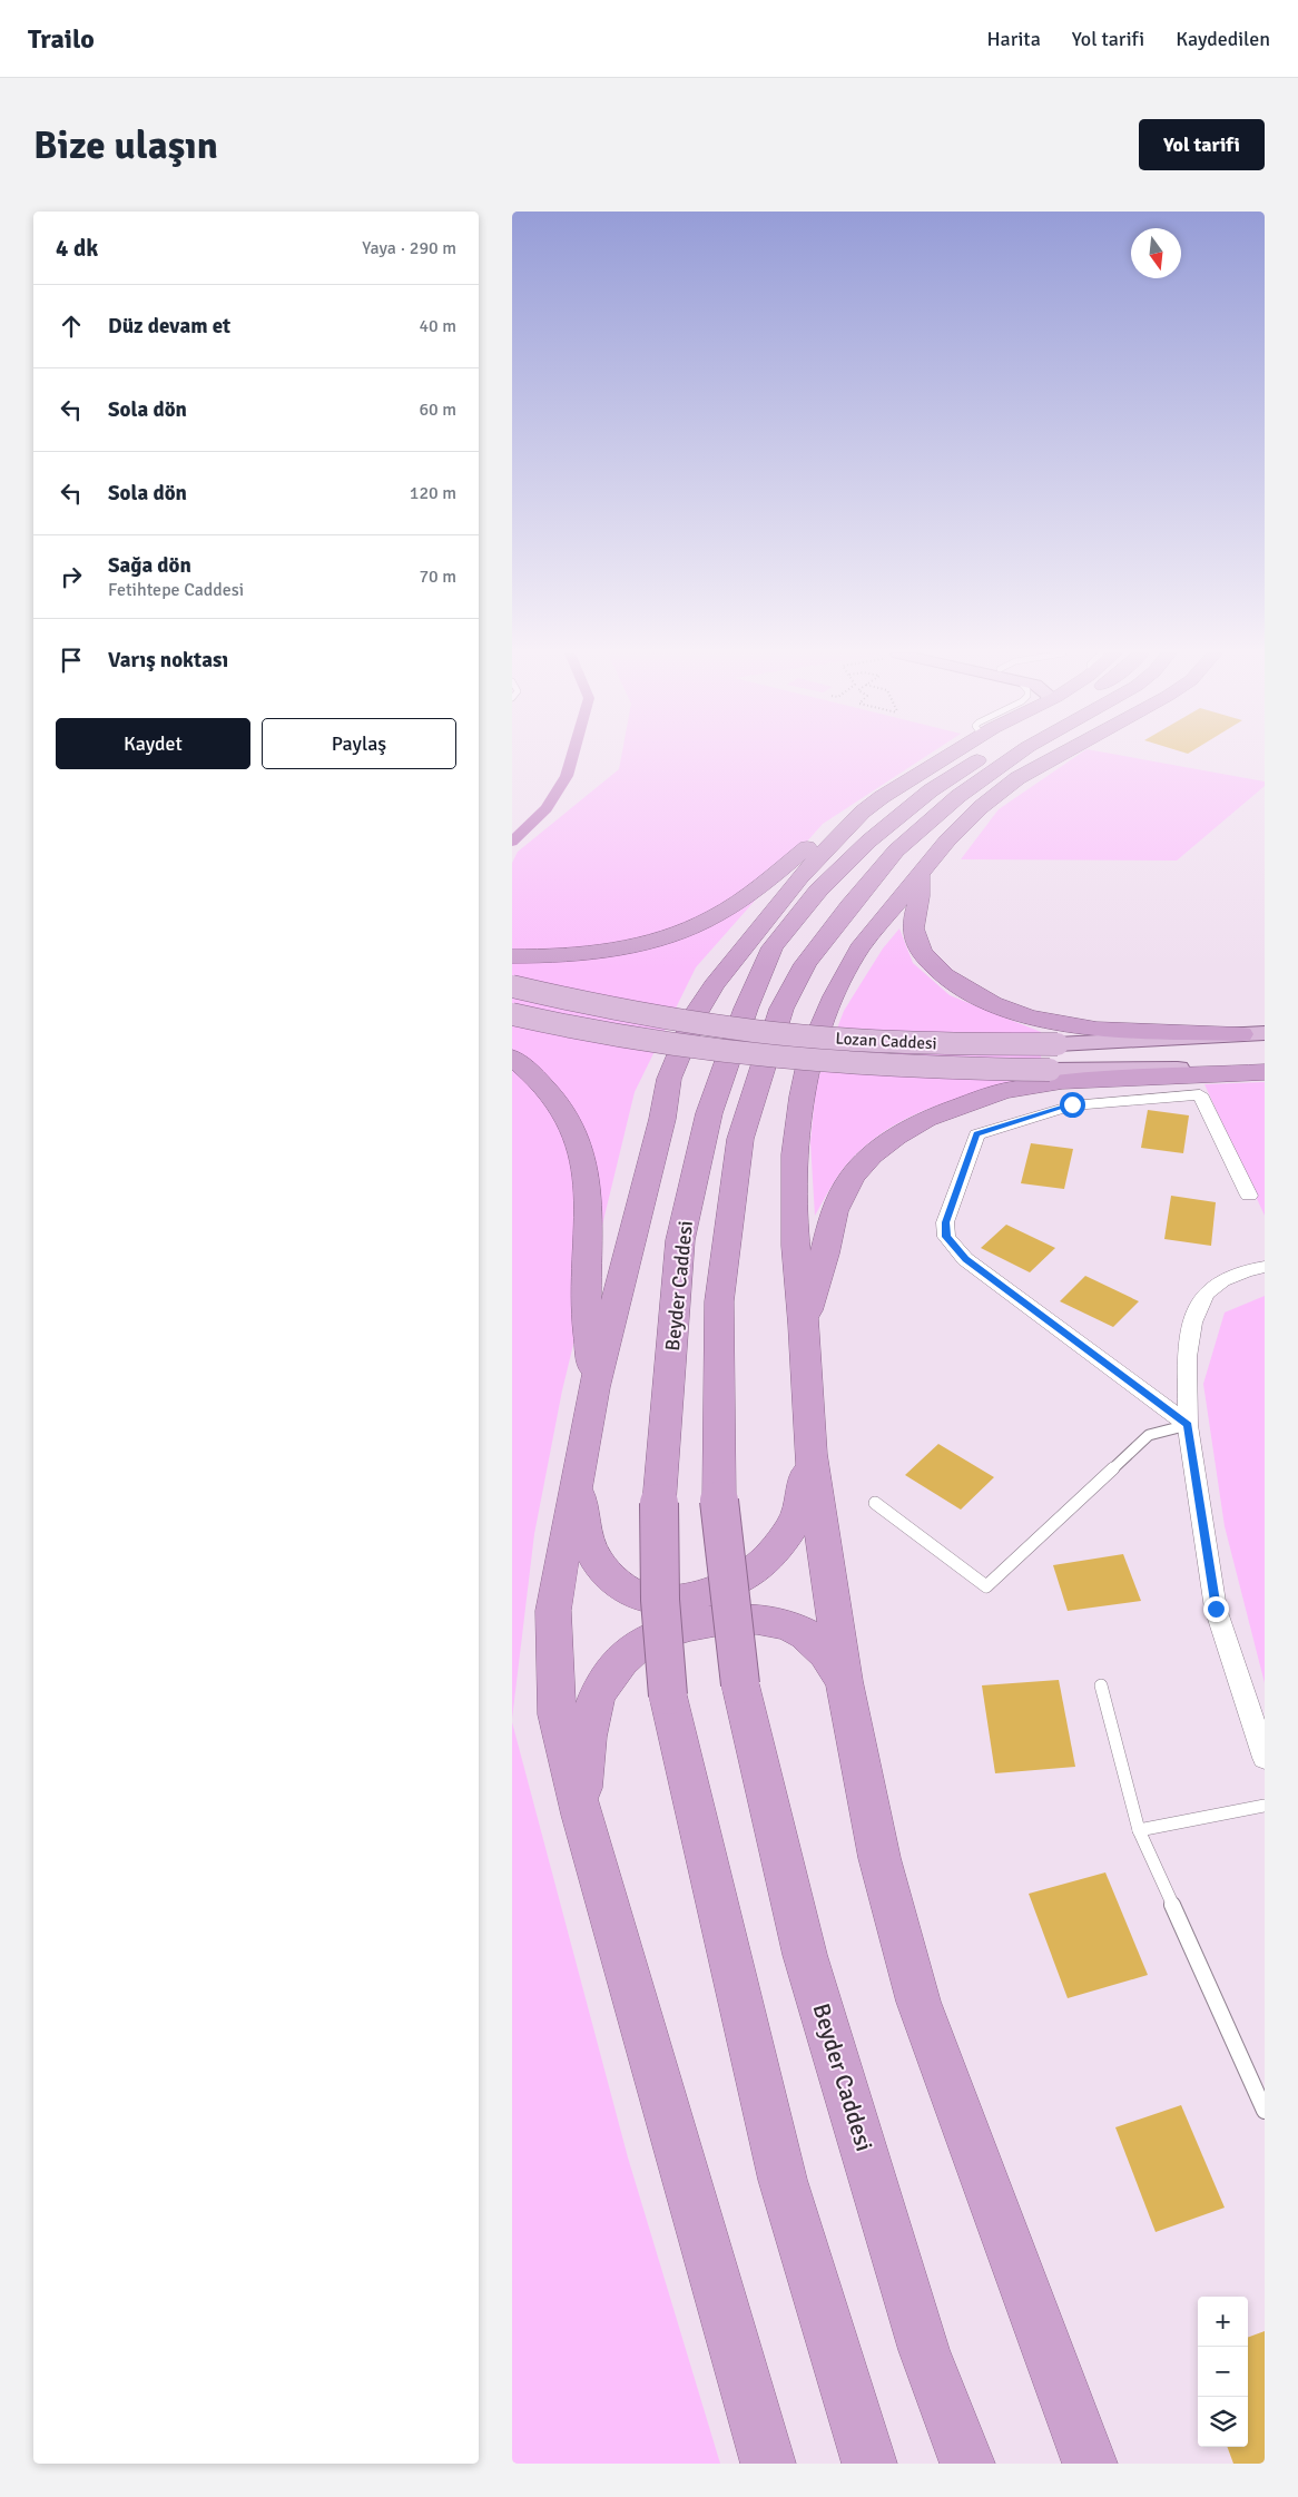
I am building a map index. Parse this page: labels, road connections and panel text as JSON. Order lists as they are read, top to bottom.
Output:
{
  "streets": {
    "highway": ["Beyder Caddesi"],
    "main road": ["Lozan Caddesi"]
  },
  "north": "bottom",
  "page": {
    "header": "Trailo",
    "nav": ["Harita", "Yol tarifi", "Kaydedilen"],
    "buttons": [
      "Yol tarifi",
      ["Kaydet", "Paylaş"]
    ],
    "title": "Bize ulaşın",
    "heading": ["4 dk", "Yaya · 290 m"],
    "list": [
      ["Düz devam et", "40 m"],
      ["Sola dön", "60 m"],
      ["Sola dön", "120 m"],
      ["Sağa dön", "Fetihtepe Caddesi", "70 m"],
      "Varış noktası"
    ],
    "map_buttons": ["+", "−"]
  }
}
